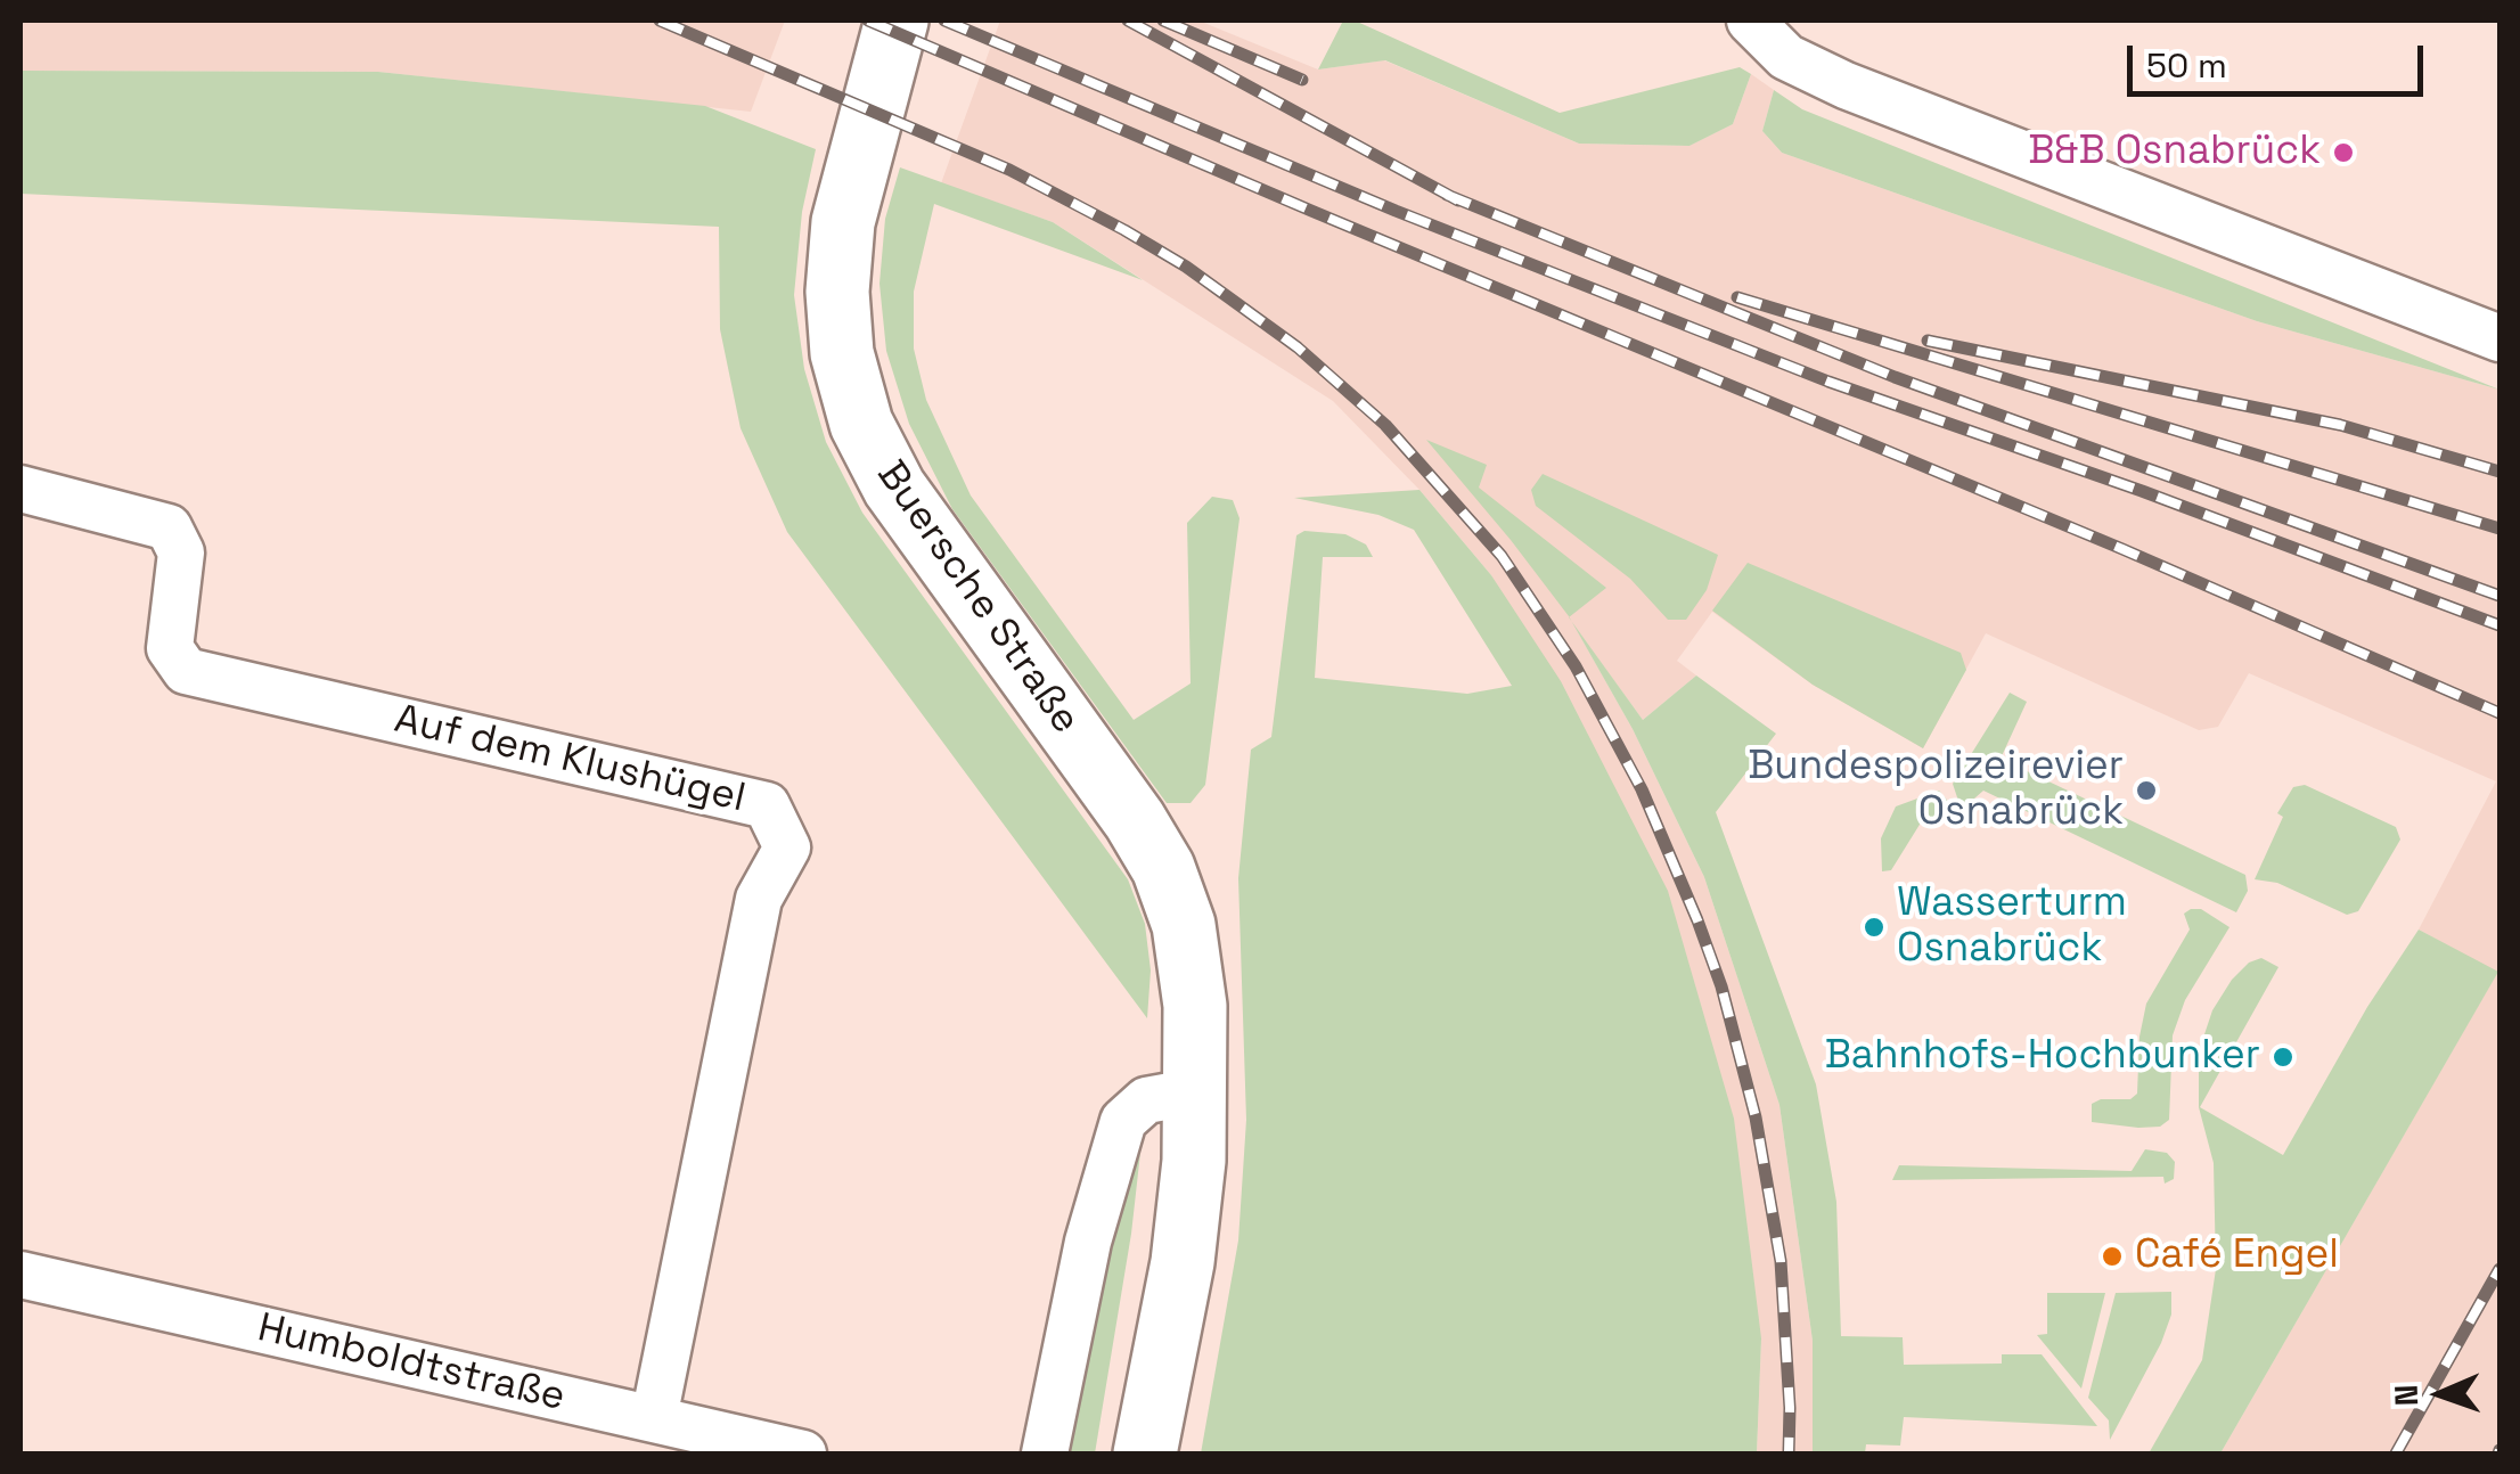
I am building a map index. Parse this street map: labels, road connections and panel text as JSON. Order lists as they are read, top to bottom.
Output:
{
  "streets": {
    "main road": ["Buersche Straße"],
    "street": ["Auf dem Klushügel", "Humboldtstraße"]
  },
  "crossings": [
    ["Auf dem Klushügel", "Humboldtstraße"]
  ],
  "places": [
    "B&B Osnabrück",
    "Bundespolizeirevier Osnabrück",
    "Wasserturm Osnabrück",
    "Bahnhofs-Hochbunker",
    "Café Engel"
  ],
  "scale_bar": "50 m",
  "north": "left"
}
